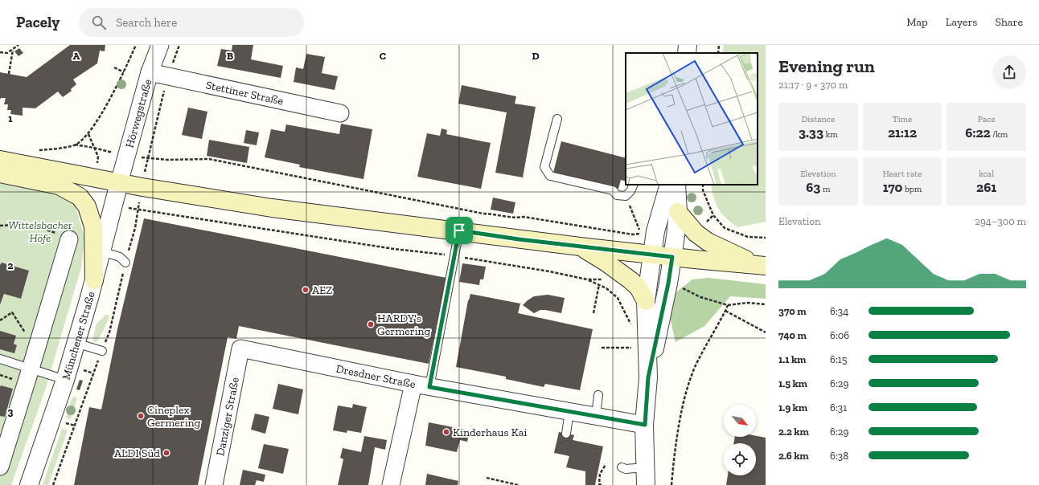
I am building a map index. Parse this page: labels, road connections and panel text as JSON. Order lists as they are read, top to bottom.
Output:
{
  "streets": {
    "street": [
      "Stettiner Straße",
      "Hörwegstraße",
      "Münchener Straße",
      "Dresdner Straße",
      "Danziger Straße"
    ]
  },
  "crossings": [
    ["Stettiner Straße", "Hörwegstraße"],
    ["Hörwegstraße", "Münchener Straße"],
    ["Dresdner Straße", "Danziger Straße"]
  ],
  "parks": ["Wittelsbacher Höfe"],
  "places": [
    "AEZ",
    "HARDY's Germering",
    "Cineplex Germering",
    "Kinderhaus Kai",
    "ALDI Süd"
  ],
  "north": "bottom right",
  "page": {
    "header": "Pacely",
    "search": "Search here",
    "nav": ["Map", "Layers", "Share"],
    "heading": ["Evening run", "21:17 · 9 × 370 m"],
    "stats": [
      ["Distance", "3.33 km"],
      ["Time", "21:12"],
      ["Pace", "6:22 /km"],
      ["Elevation", "63 m"],
      ["Heart rate", "170 bpm"],
      ["kcal", "261"]
    ],
    "chart": ["Elevation", "294–300 m"],
    "list": [
      {
        "name": "370 m",
        "note": "6:34"
      },
      {
        "name": "740 m",
        "note": "6:06"
      },
      {
        "name": "1.1 km",
        "note": "6:15"
      },
      {
        "name": "1.5 km",
        "note": "6:29"
      },
      {
        "name": "1.9 km",
        "note": "6:31"
      },
      {
        "name": "2.2 km",
        "note": "6:29"
      },
      {
        "name": "2.6 km",
        "note": "6:38"
      }
    ]
  },
  "grid": {
    "columns": [
      "A",
      "B",
      "C",
      "D"
    ],
    "rows": ["1", "2", "3"]
  }
}
